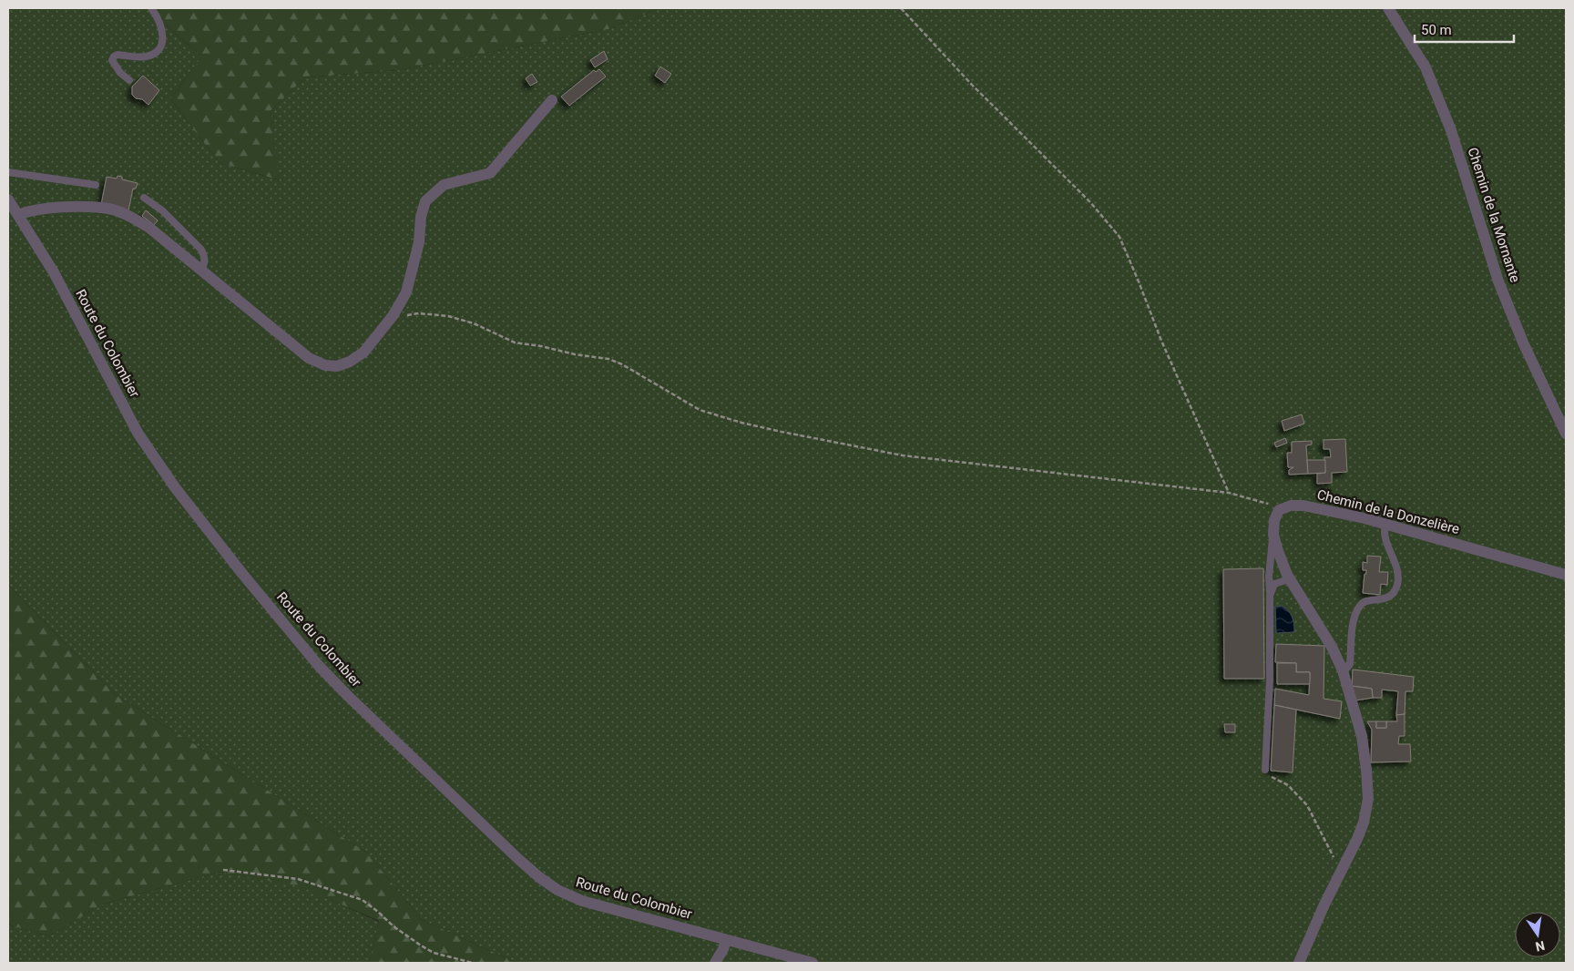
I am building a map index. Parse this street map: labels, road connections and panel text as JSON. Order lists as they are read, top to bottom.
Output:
{
  "streets": {
    "street": ["Chemin de la Mornante", "Route du Colombier", "Chemin de la Donzelière"]
  },
  "scale_bar": "50 m",
  "north": "bottom"
}
